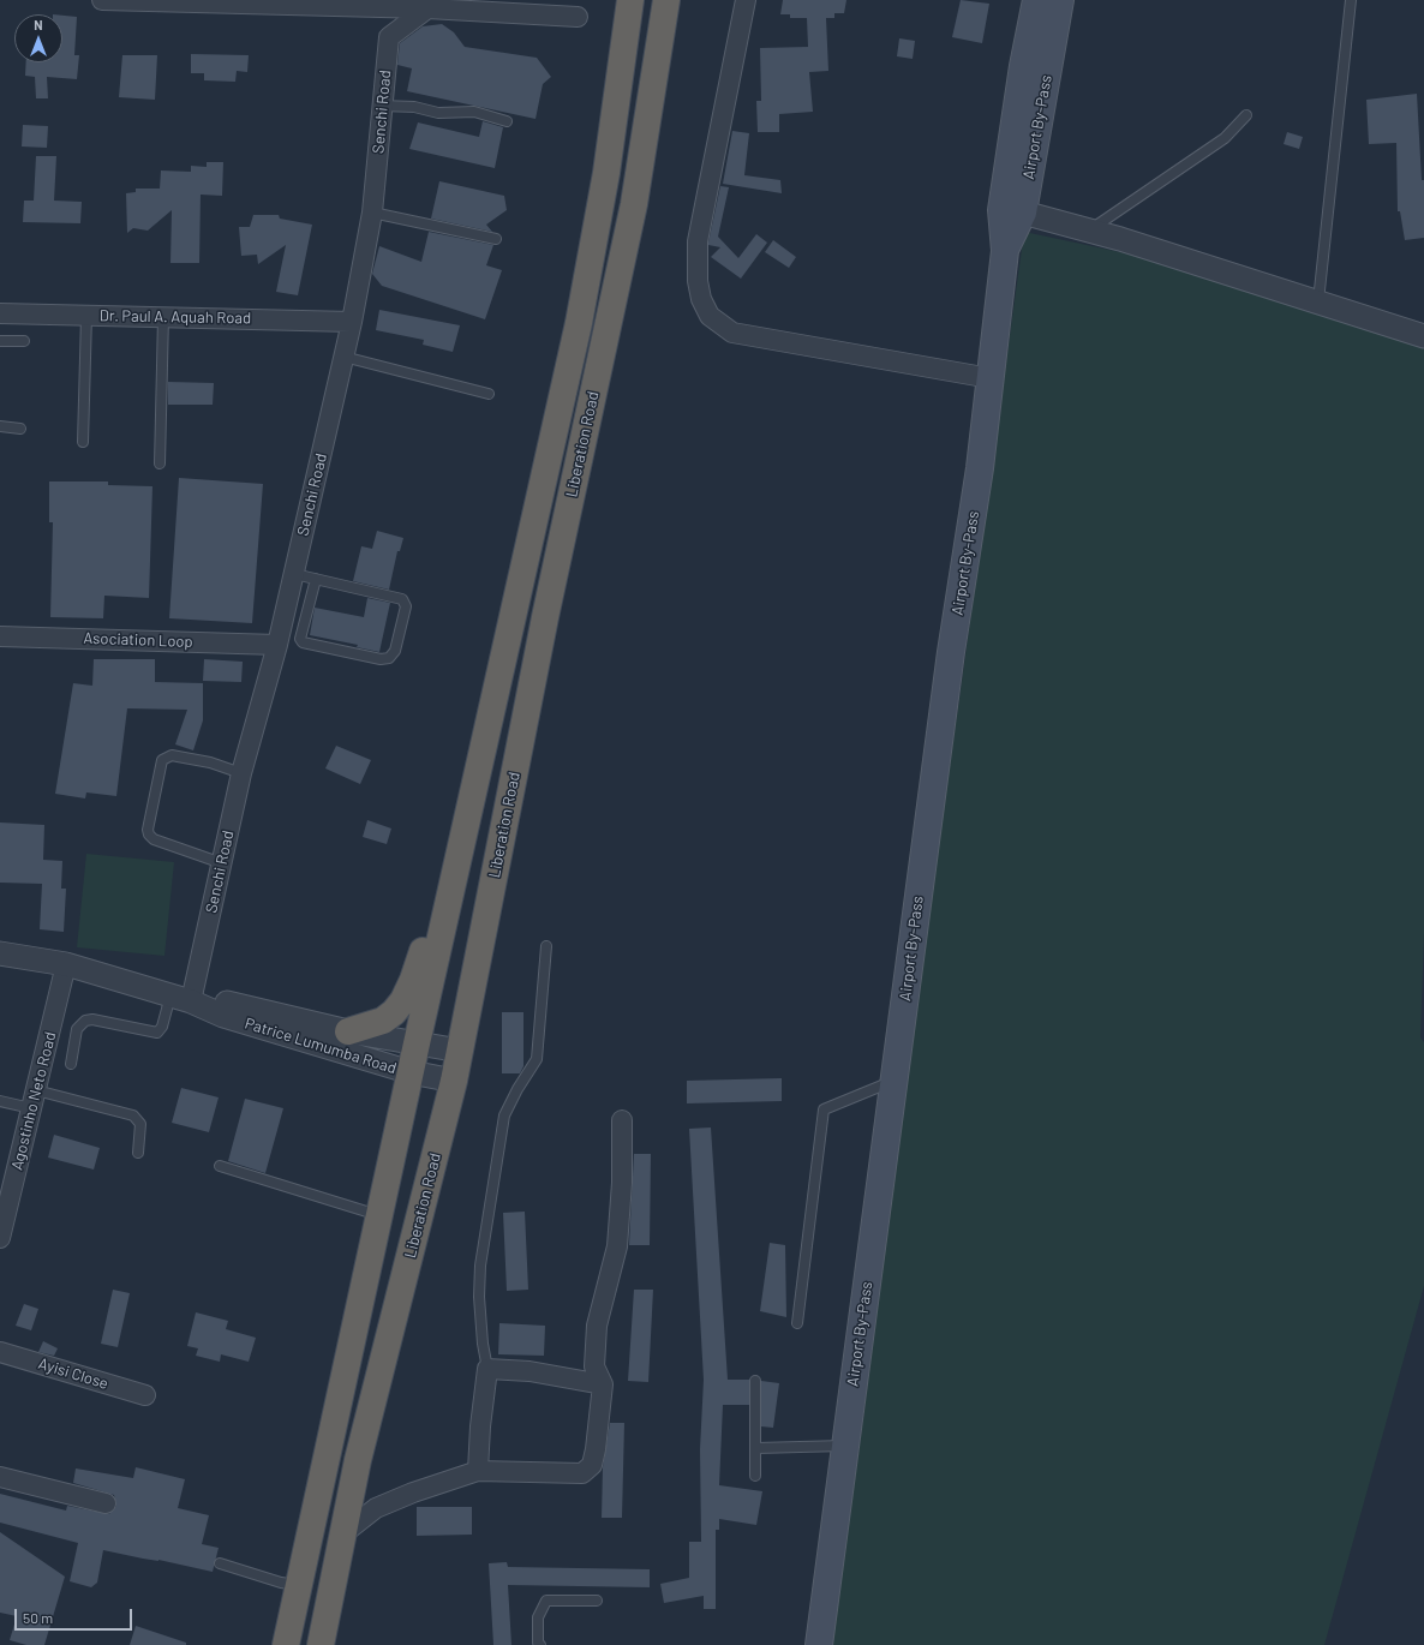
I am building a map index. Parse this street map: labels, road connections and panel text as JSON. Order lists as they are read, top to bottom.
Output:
{
  "streets": {
    "highway": ["Liberation Road"],
    "main road": ["Airport By-Pass"],
    "street": [
      "Senchi Road",
      "Dr. Paul A. Aquah Road",
      "Asociation Loop",
      "Patrice Lumumba Road",
      "Agostinho Neto Road",
      "Ayisi Close"
    ]
  },
  "crossings": [
    ["Senchi Road", "Dr. Paul A. Aquah Road"],
    ["Senchi Road", "Asociation Loop"],
    ["Senchi Road", "Patrice Lumumba Road"],
    ["Liberation Road", "Patrice Lumumba Road"],
    ["Patrice Lumumba Road", "Agostinho Neto Road"]
  ],
  "scale_bar": "50 m",
  "north": "top"
}
